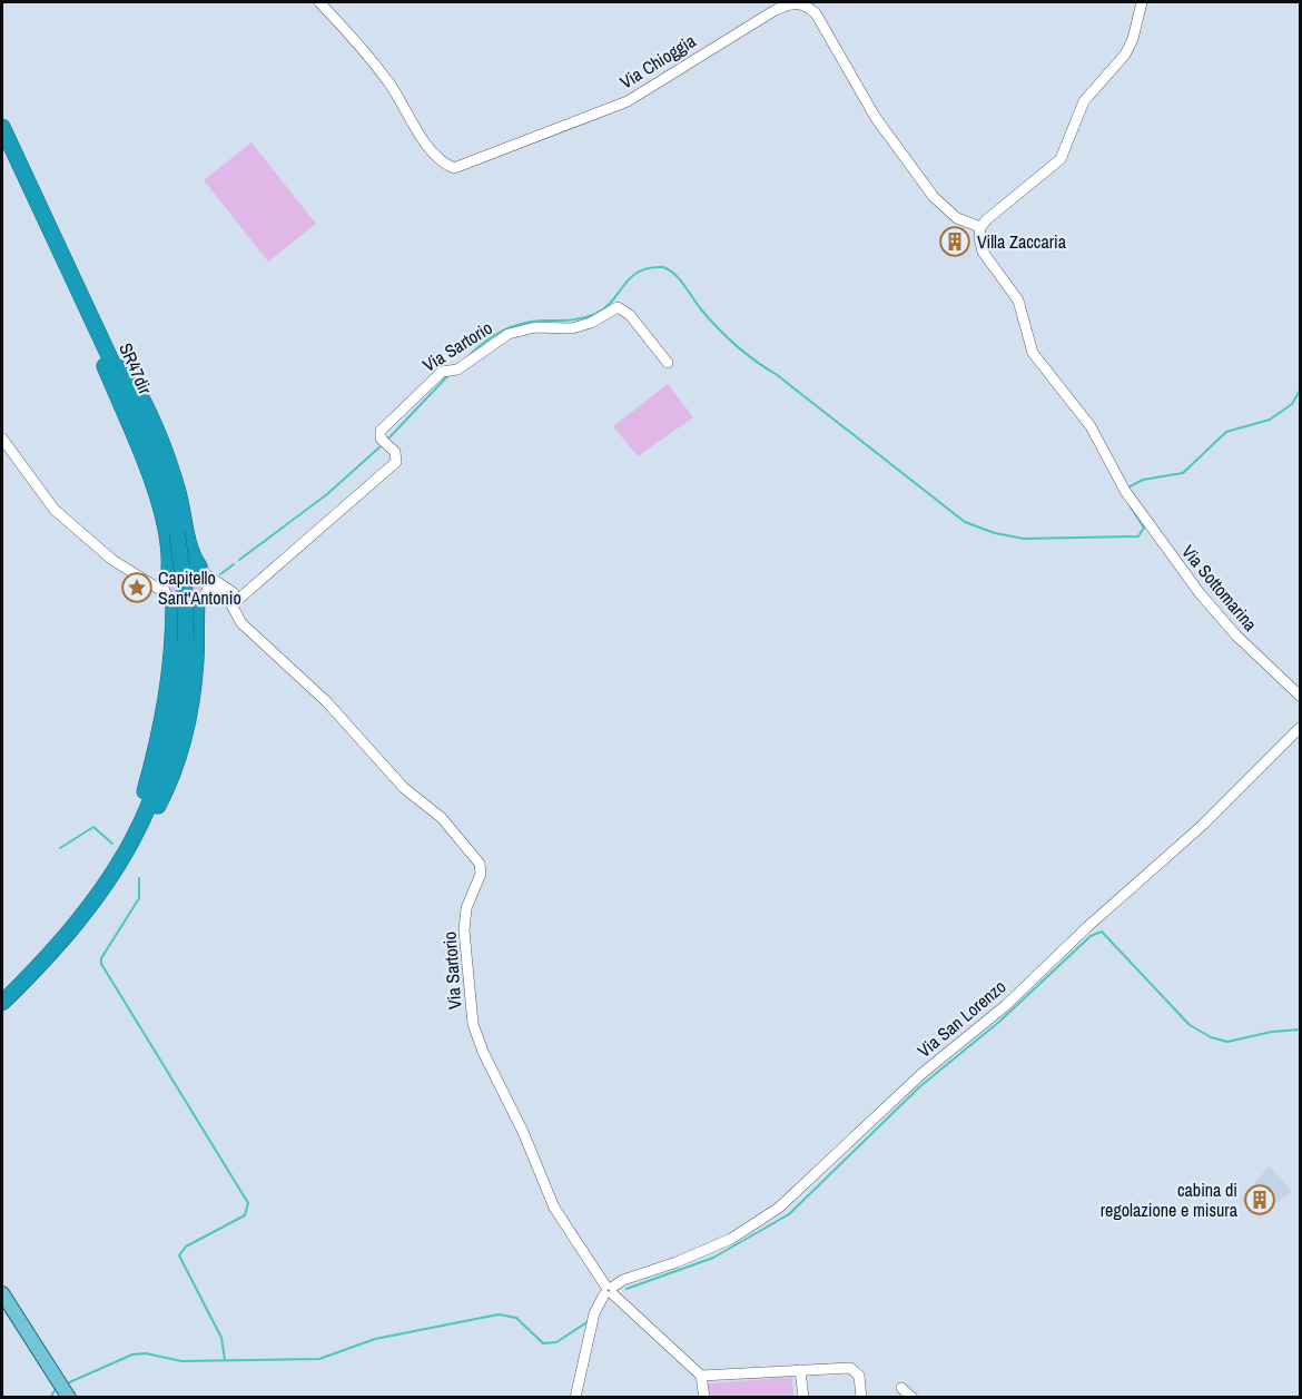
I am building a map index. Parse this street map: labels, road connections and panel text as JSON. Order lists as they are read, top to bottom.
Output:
{
  "streets": {
    "highway": ["SR47dir"],
    "street": [
      "Via Chioggia",
      "Via Sartorio",
      "Via Sottomarina",
      "Via San Lorenzo"
    ]
  },
  "crossings": [
    ["Via Chioggia", "Via Sottomarina"],
    ["Via Sartorio", "Via San Lorenzo"]
  ],
  "places": {
    "building": ["Villa Zaccaria", "cabina di regolazione e misura"],
    "place": ["Capitello Sant'Antonio"]
  }
}
